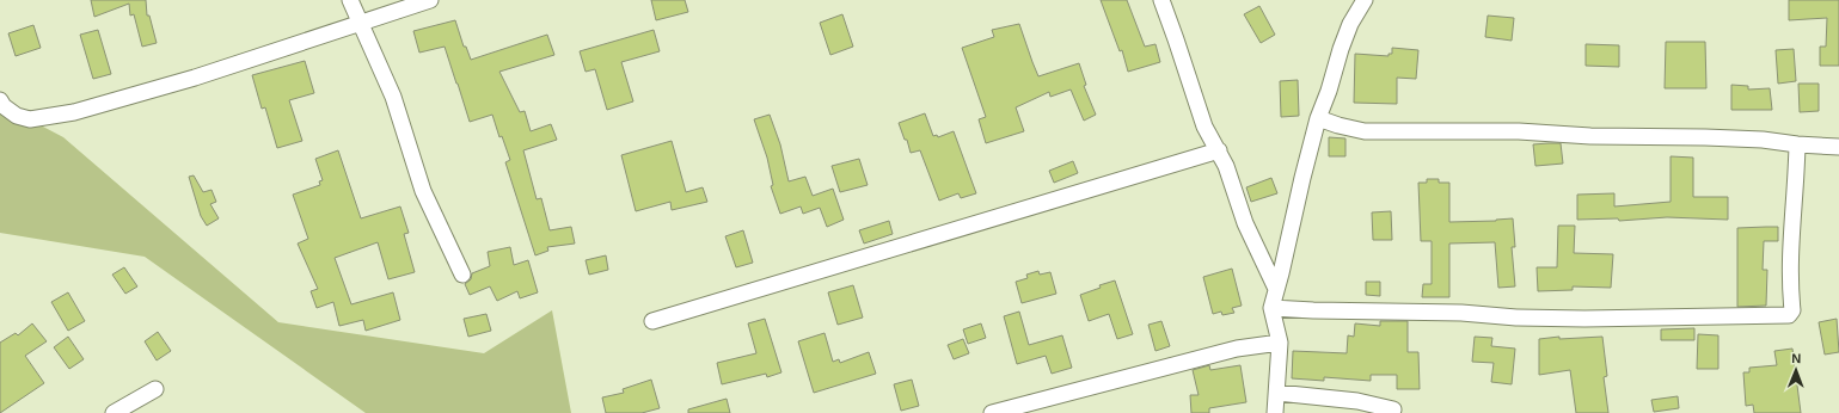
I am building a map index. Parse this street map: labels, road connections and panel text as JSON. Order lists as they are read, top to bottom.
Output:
{
  "north": "top"
}
